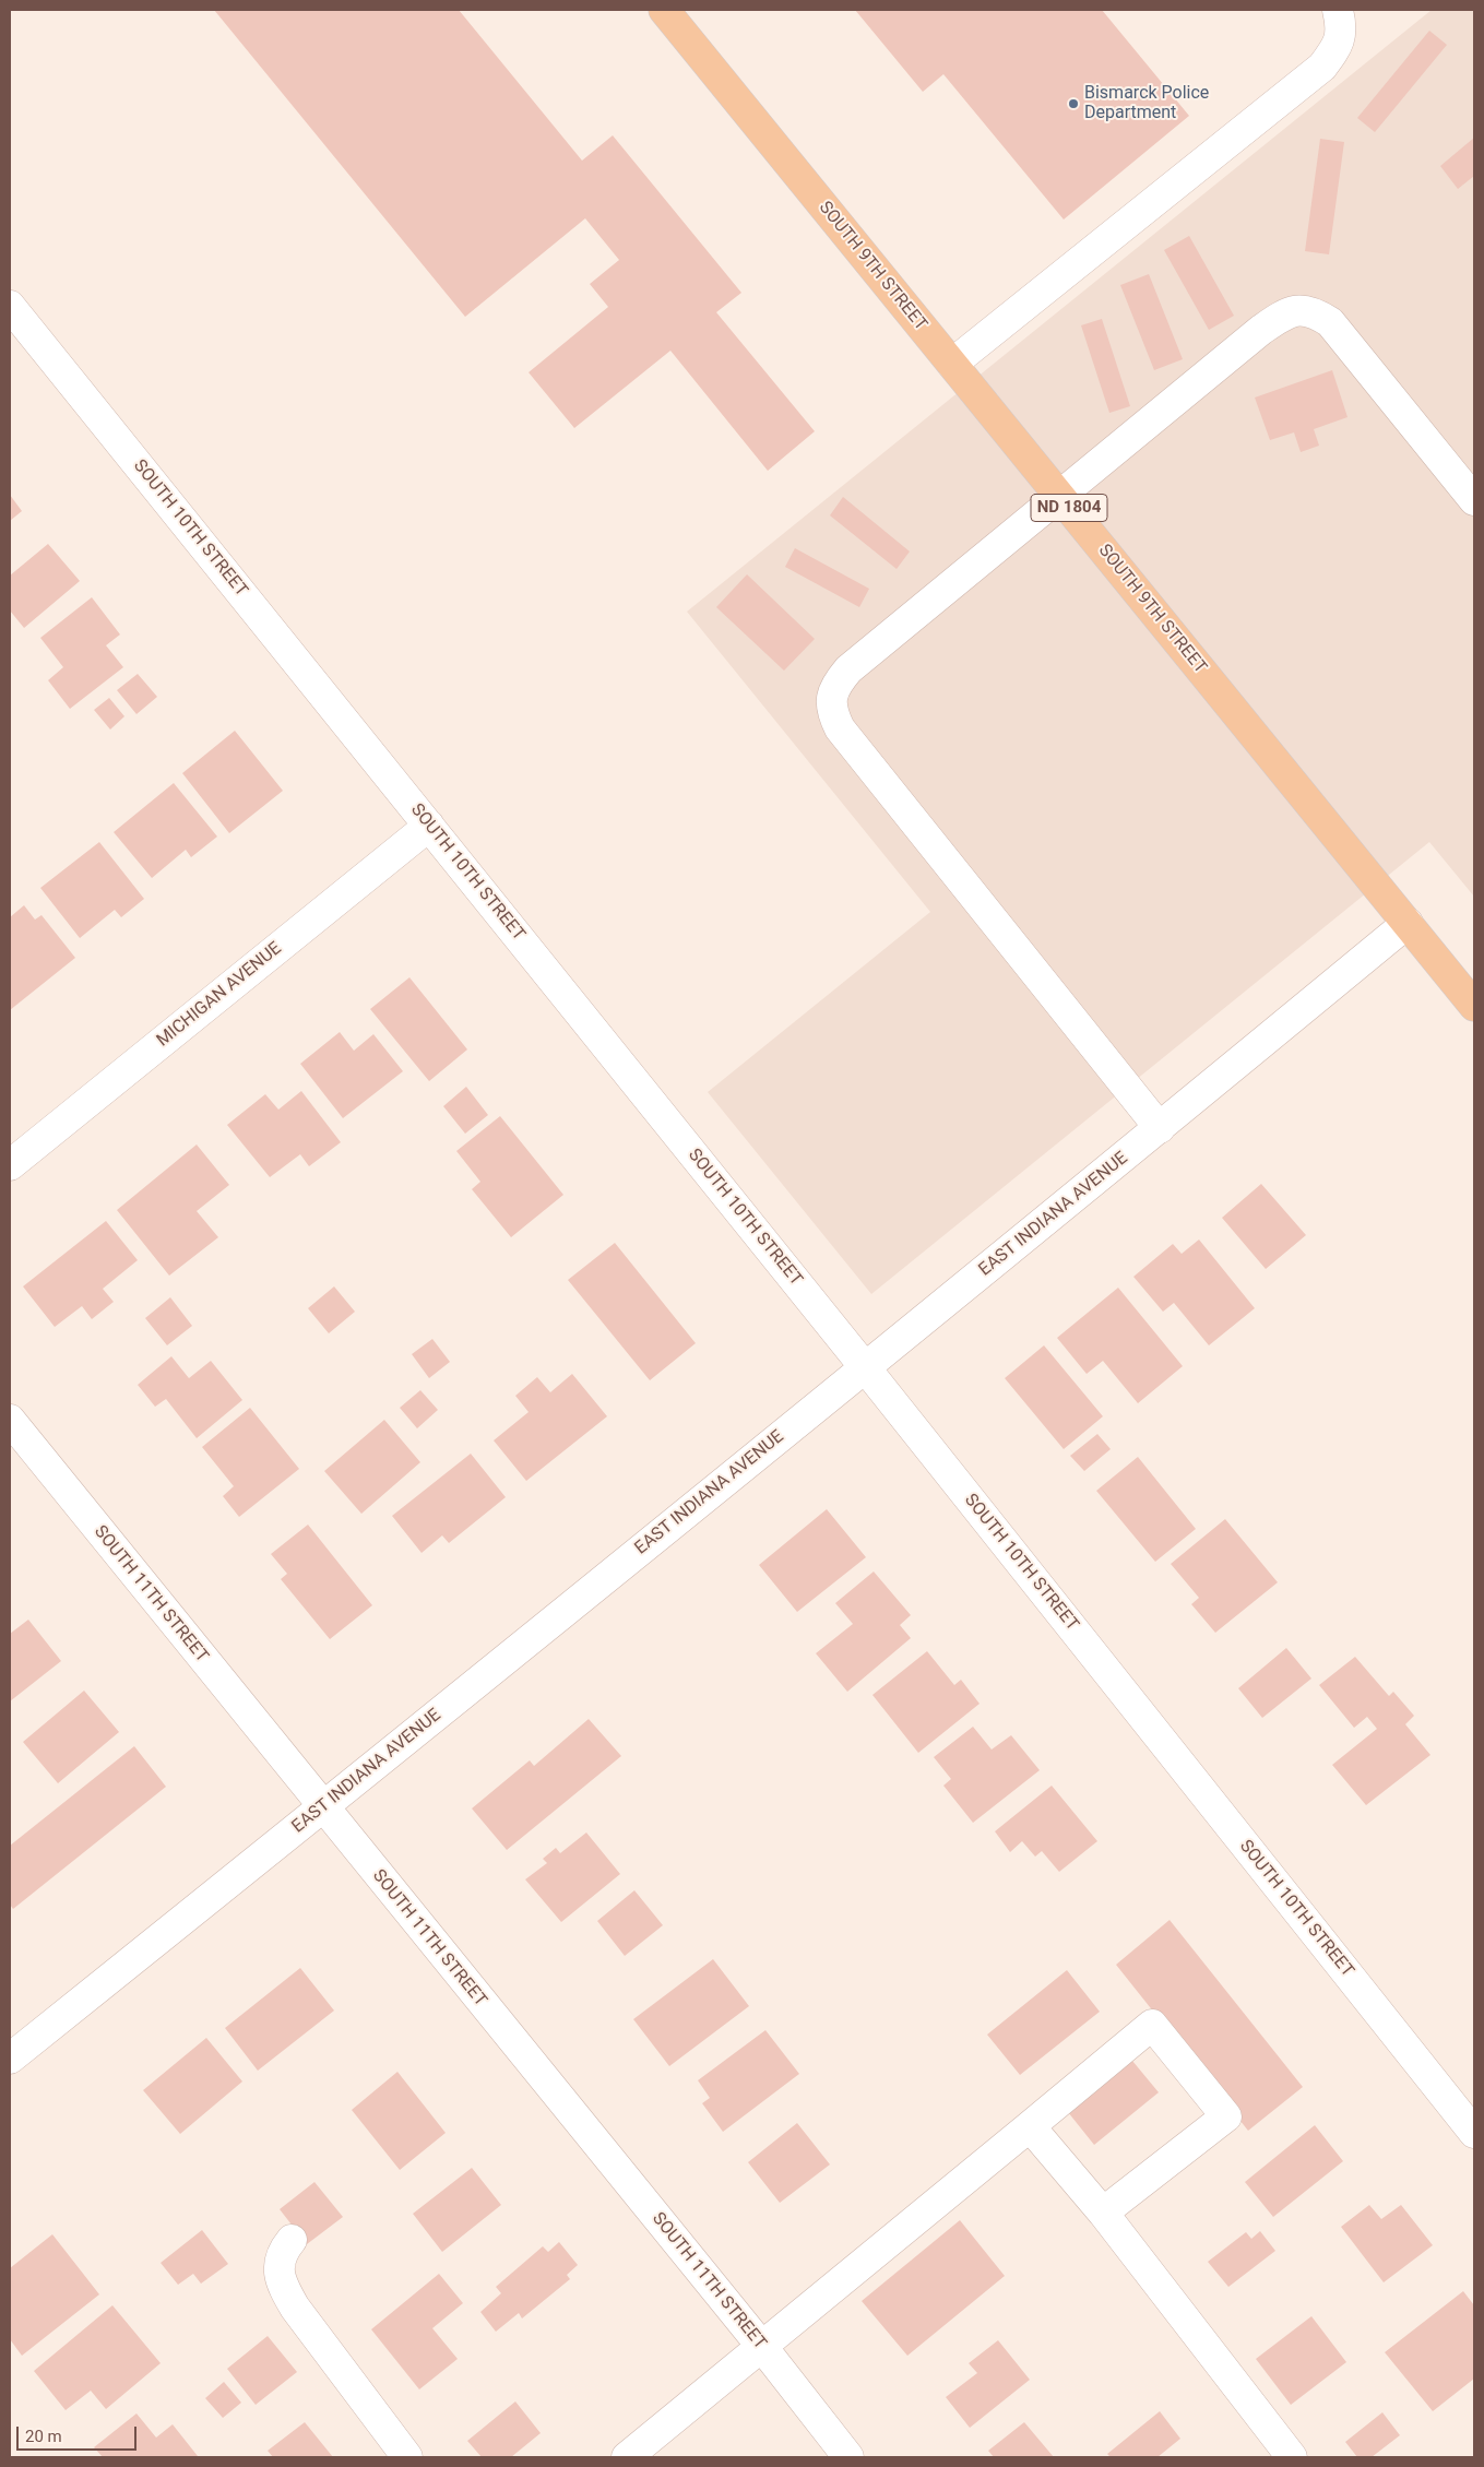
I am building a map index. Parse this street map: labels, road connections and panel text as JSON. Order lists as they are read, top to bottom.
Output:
{
  "streets": {
    "main road": ["SOUTH 9TH STREET", "ND 1804"],
    "street": [
      "SOUTH 10TH STREET",
      "MICHIGAN AVENUE",
      "EAST INDIANA AVENUE",
      "SOUTH 11TH STREET"
    ]
  },
  "crossings": [
    ["SOUTH 9TH STREET", "EAST INDIANA AVENUE"],
    ["SOUTH 10TH STREET", "MICHIGAN AVENUE"],
    ["SOUTH 10TH STREET", "EAST INDIANA AVENUE"],
    ["EAST INDIANA AVENUE", "SOUTH 11TH STREET"]
  ],
  "places": ["Bismarck Police Department"],
  "scale_bar": "20 m"
}
